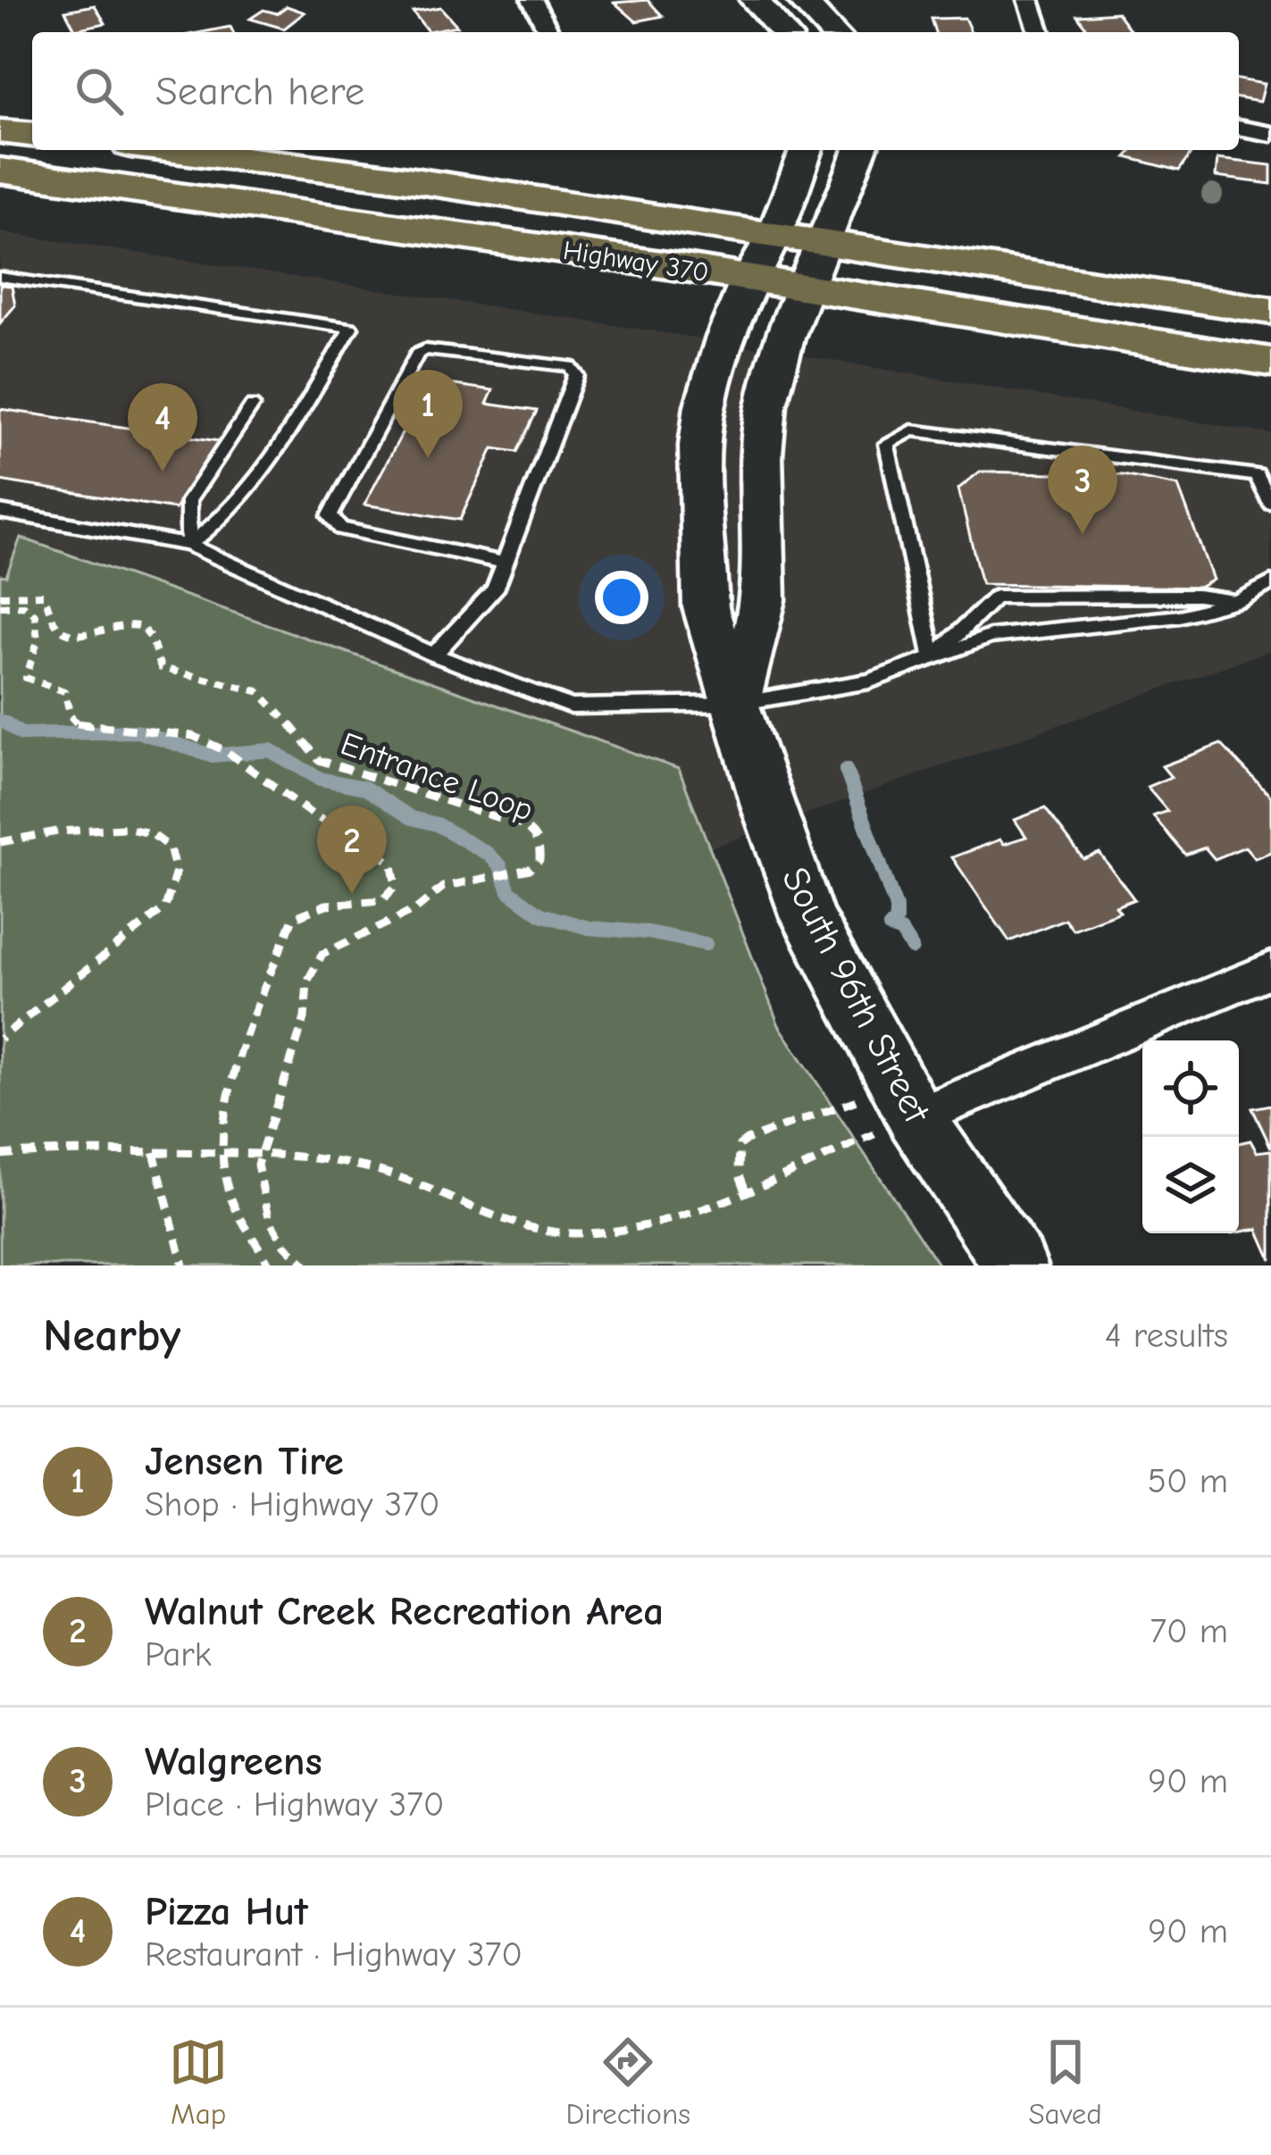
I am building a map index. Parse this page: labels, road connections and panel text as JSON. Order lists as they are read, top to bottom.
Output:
{
  "streets": {
    "highway": ["Highway 370"],
    "main road": ["South 96th Street"],
    "path": ["Entrance Loop"]
  },
  "crossings": [
    ["Highway 370", "South 96th Street"]
  ],
  "page": {
    "search": "Search here",
    "pins": [
      "1",
      "4",
      "3",
      "2"
    ],
    "heading": ["Nearby", "4 results"],
    "list": [
      {
        "mark": "1",
        "name": "Jensen Tire",
        "note": "Shop · Highway 370",
        "value": "50 m"
      },
      {
        "mark": "2",
        "name": "Walnut Creek Recreation Area",
        "note": "Park",
        "value": "70 m"
      },
      {
        "mark": "3",
        "name": "Walgreens",
        "note": "Place · Highway 370",
        "value": "90 m"
      },
      {
        "mark": "4",
        "name": "Pizza Hut",
        "note": "Restaurant · Highway 370",
        "value": "90 m"
      }
    ],
    "nav": ["Map", "Directions", "Saved"]
  }
}
